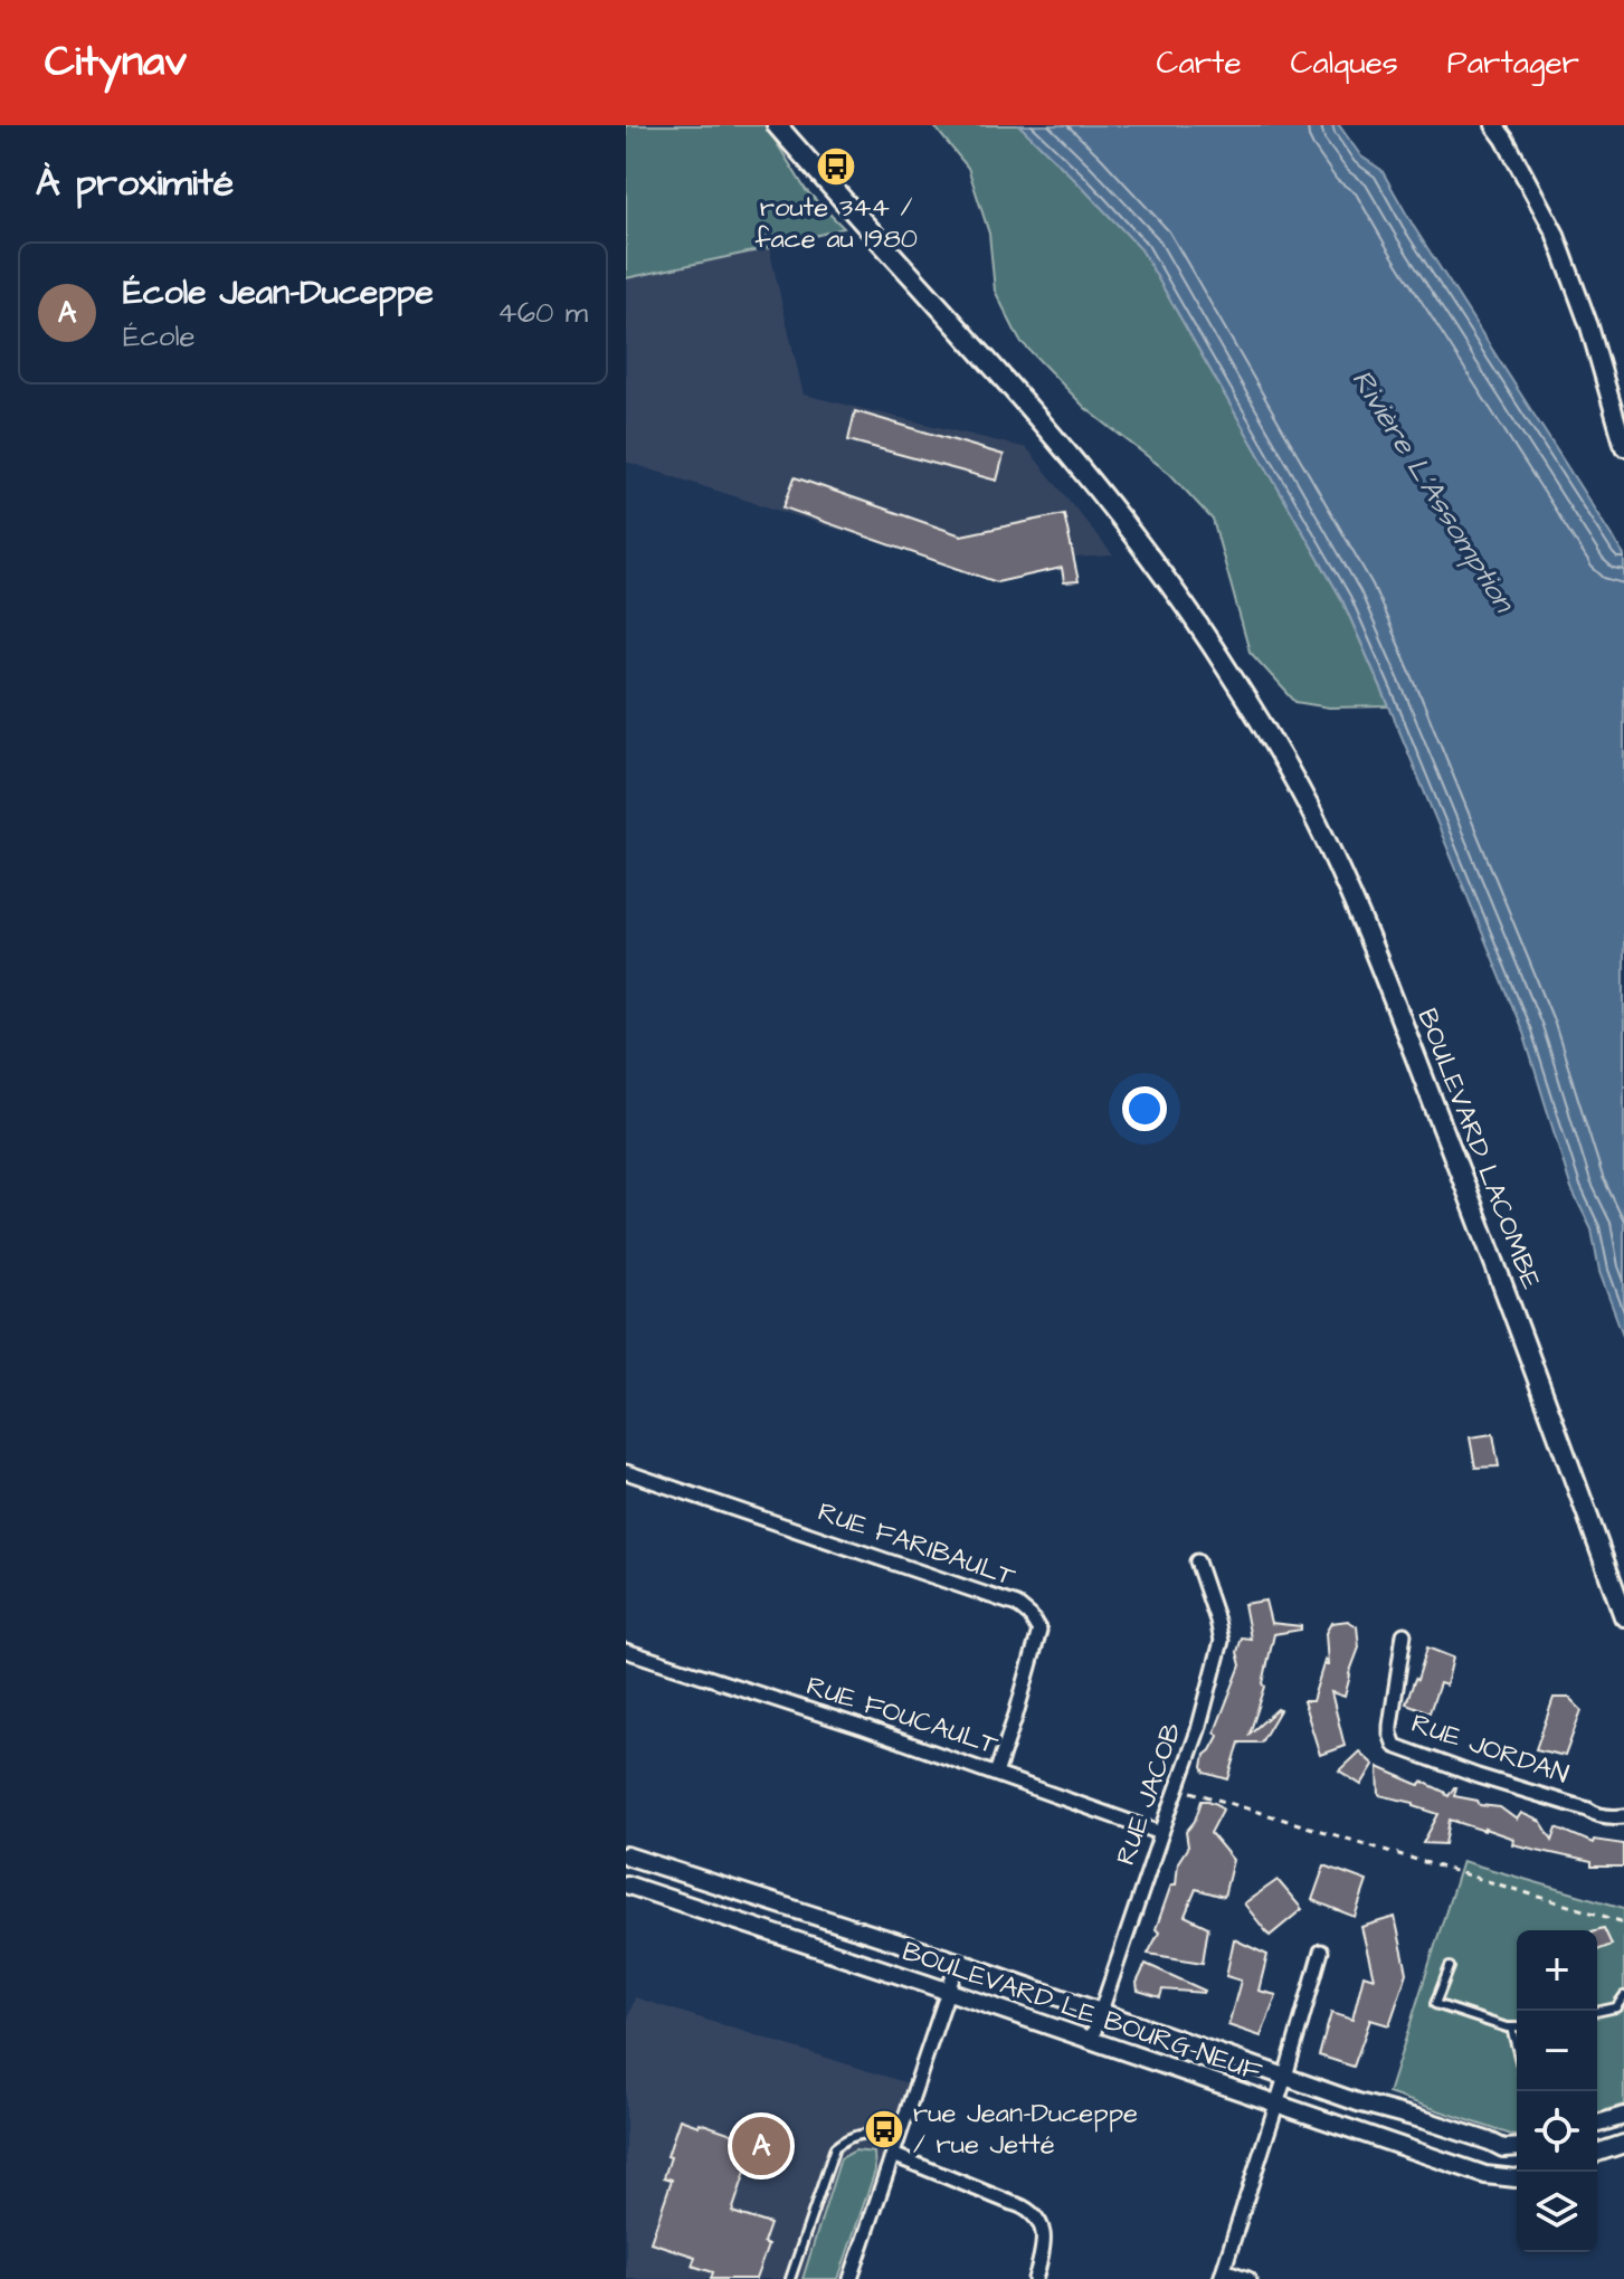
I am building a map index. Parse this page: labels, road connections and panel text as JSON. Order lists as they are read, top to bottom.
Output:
{
  "streets": {
    "main road": ["BOULEVARD LACOMBE"],
    "street": [
      "RUE FARIBAULT",
      "RUE FOUCAULT",
      "RUE JORDAN",
      "RUE JACOB",
      "BOULEVARD LE BOURG-NEUF"
    ]
  },
  "crossings": [
    ["RUE FARIBAULT", "RUE FOUCAULT"],
    ["RUE FOUCAULT", "RUE JACOB"],
    ["RUE JACOB", "BOULEVARD LE BOURG-NEUF"]
  ],
  "water": ["Rivière L'Assomption"],
  "places": {
    "bus stop": ["route 344 / face au 1980", "rue Jean-Duceppe / rue Jetté"]
  },
  "page": {
    "header": "Citynav",
    "nav": ["Carte", "Calques", "Partager"],
    "heading": "À proximité",
    "list": [
      {
        "mark": "A",
        "name": "École Jean-Duceppe",
        "note": "École",
        "value": "460 m"
      }
    ],
    "map_buttons": ["+", "−"],
    "pins": "A"
  }
}
